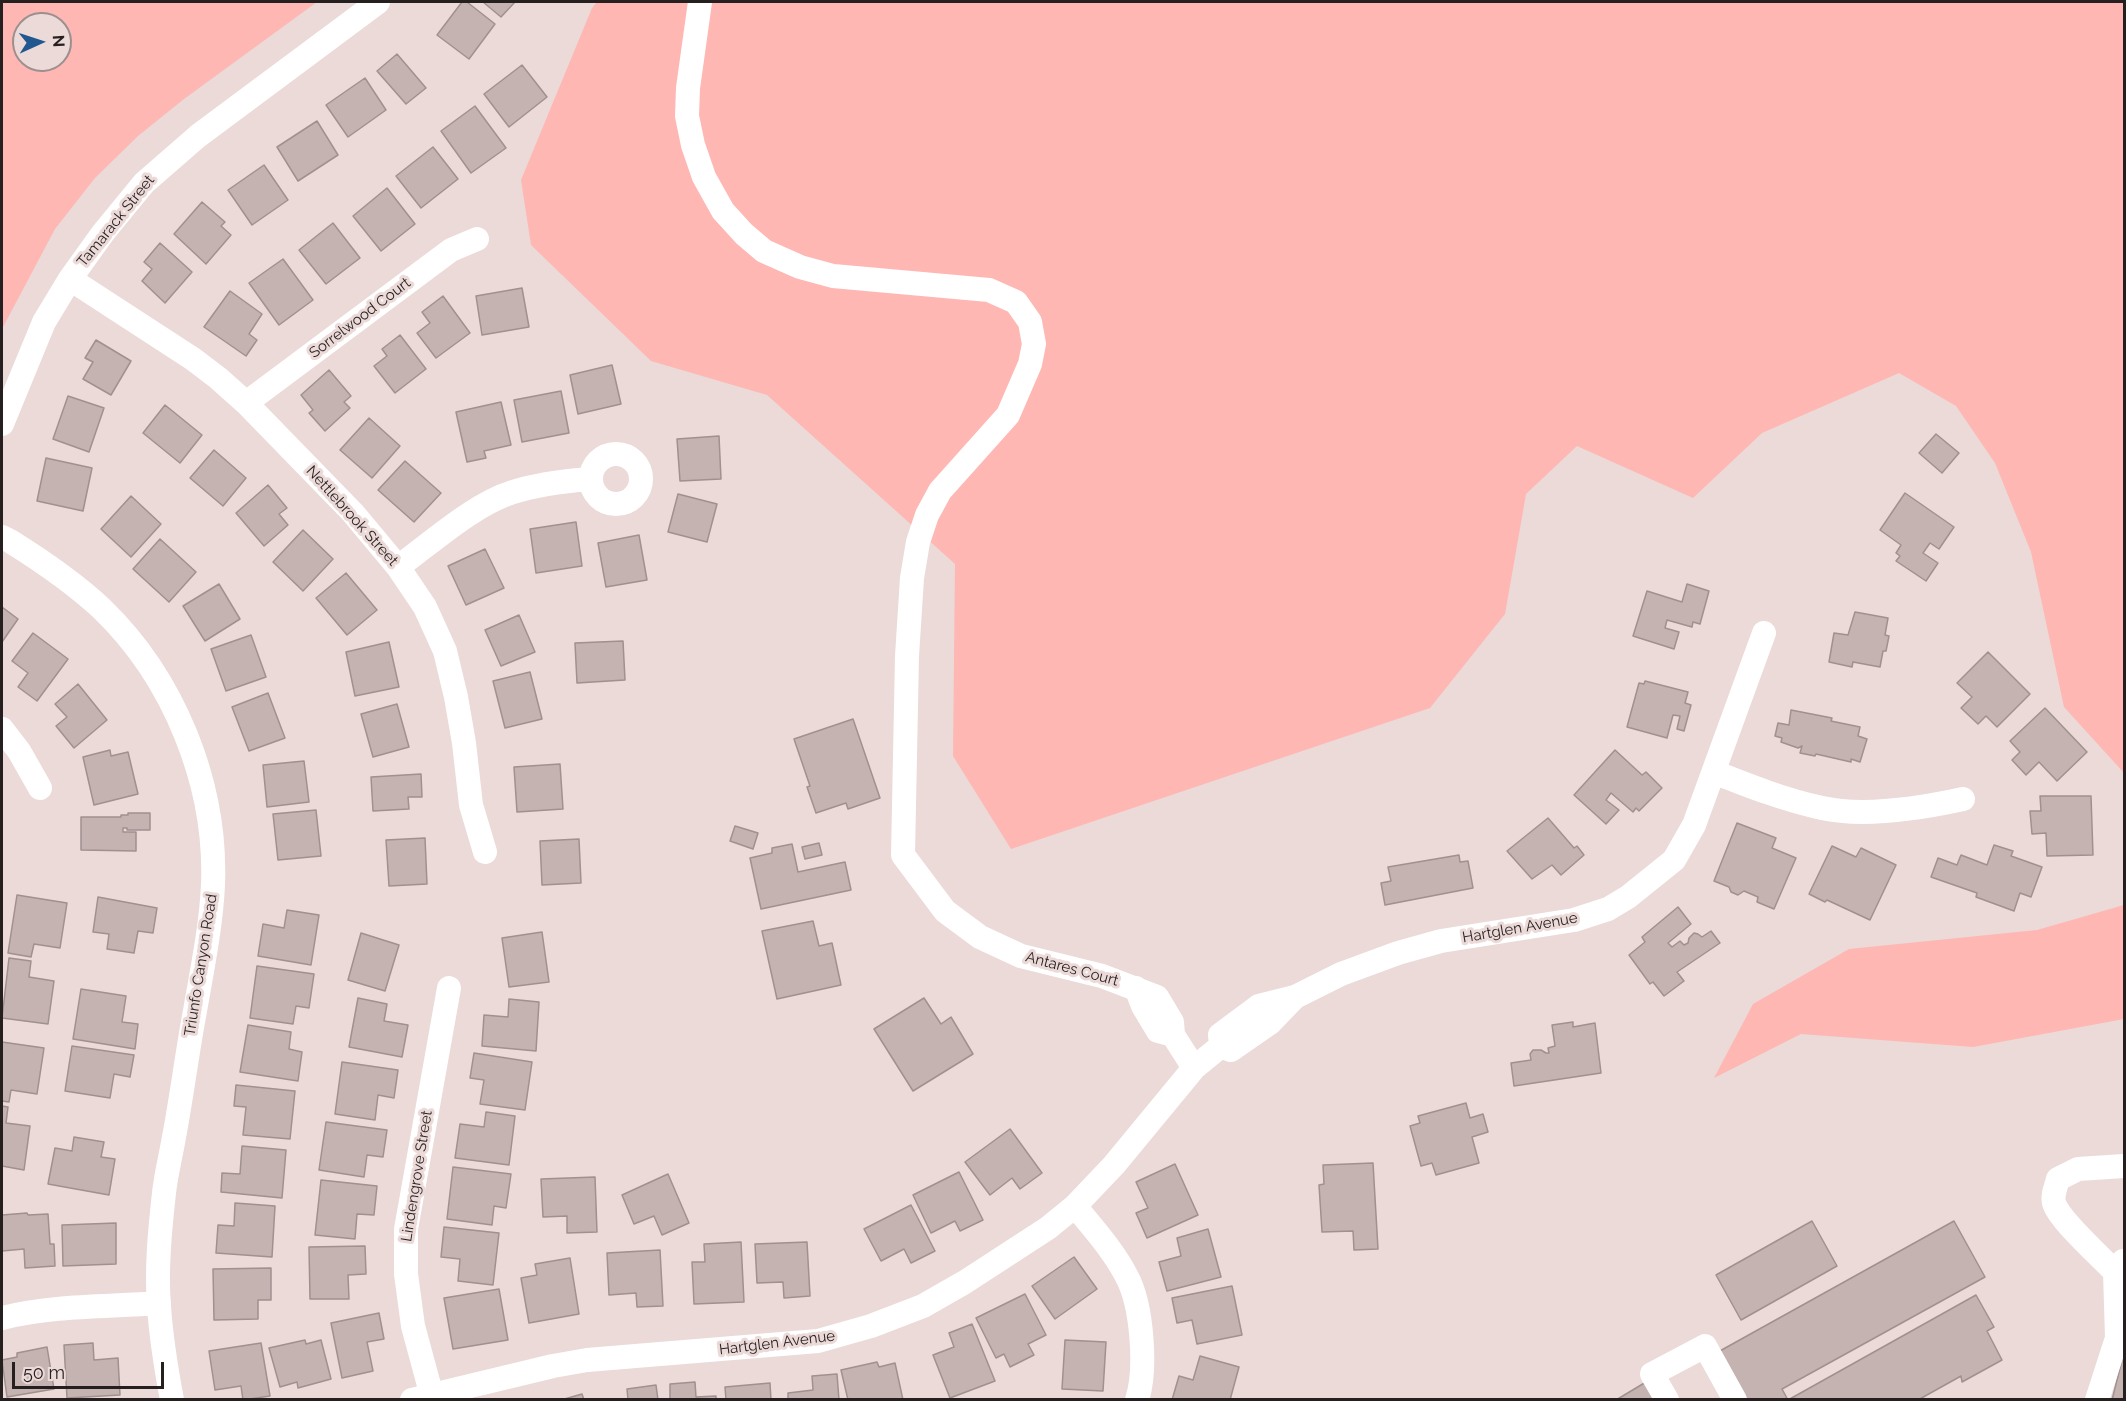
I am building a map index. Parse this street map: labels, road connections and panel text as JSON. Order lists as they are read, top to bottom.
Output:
{
  "streets": {
    "street": [
      "Tamarack Street",
      "Sorrelwood Court",
      "Nettlebrook Street",
      "Hartglen Avenue",
      "Triunfo Canyon Road",
      "Antares Court",
      "Lindengrove Street"
    ]
  },
  "crossings": [
    ["Tamarack Street", "Nettlebrook Street"],
    ["Sorrelwood Court", "Nettlebrook Street"],
    ["Hartglen Avenue", "Antares Court"],
    ["Hartglen Avenue", "Lindengrove Street"]
  ],
  "scale_bar": "50 m",
  "north": "right"
}
